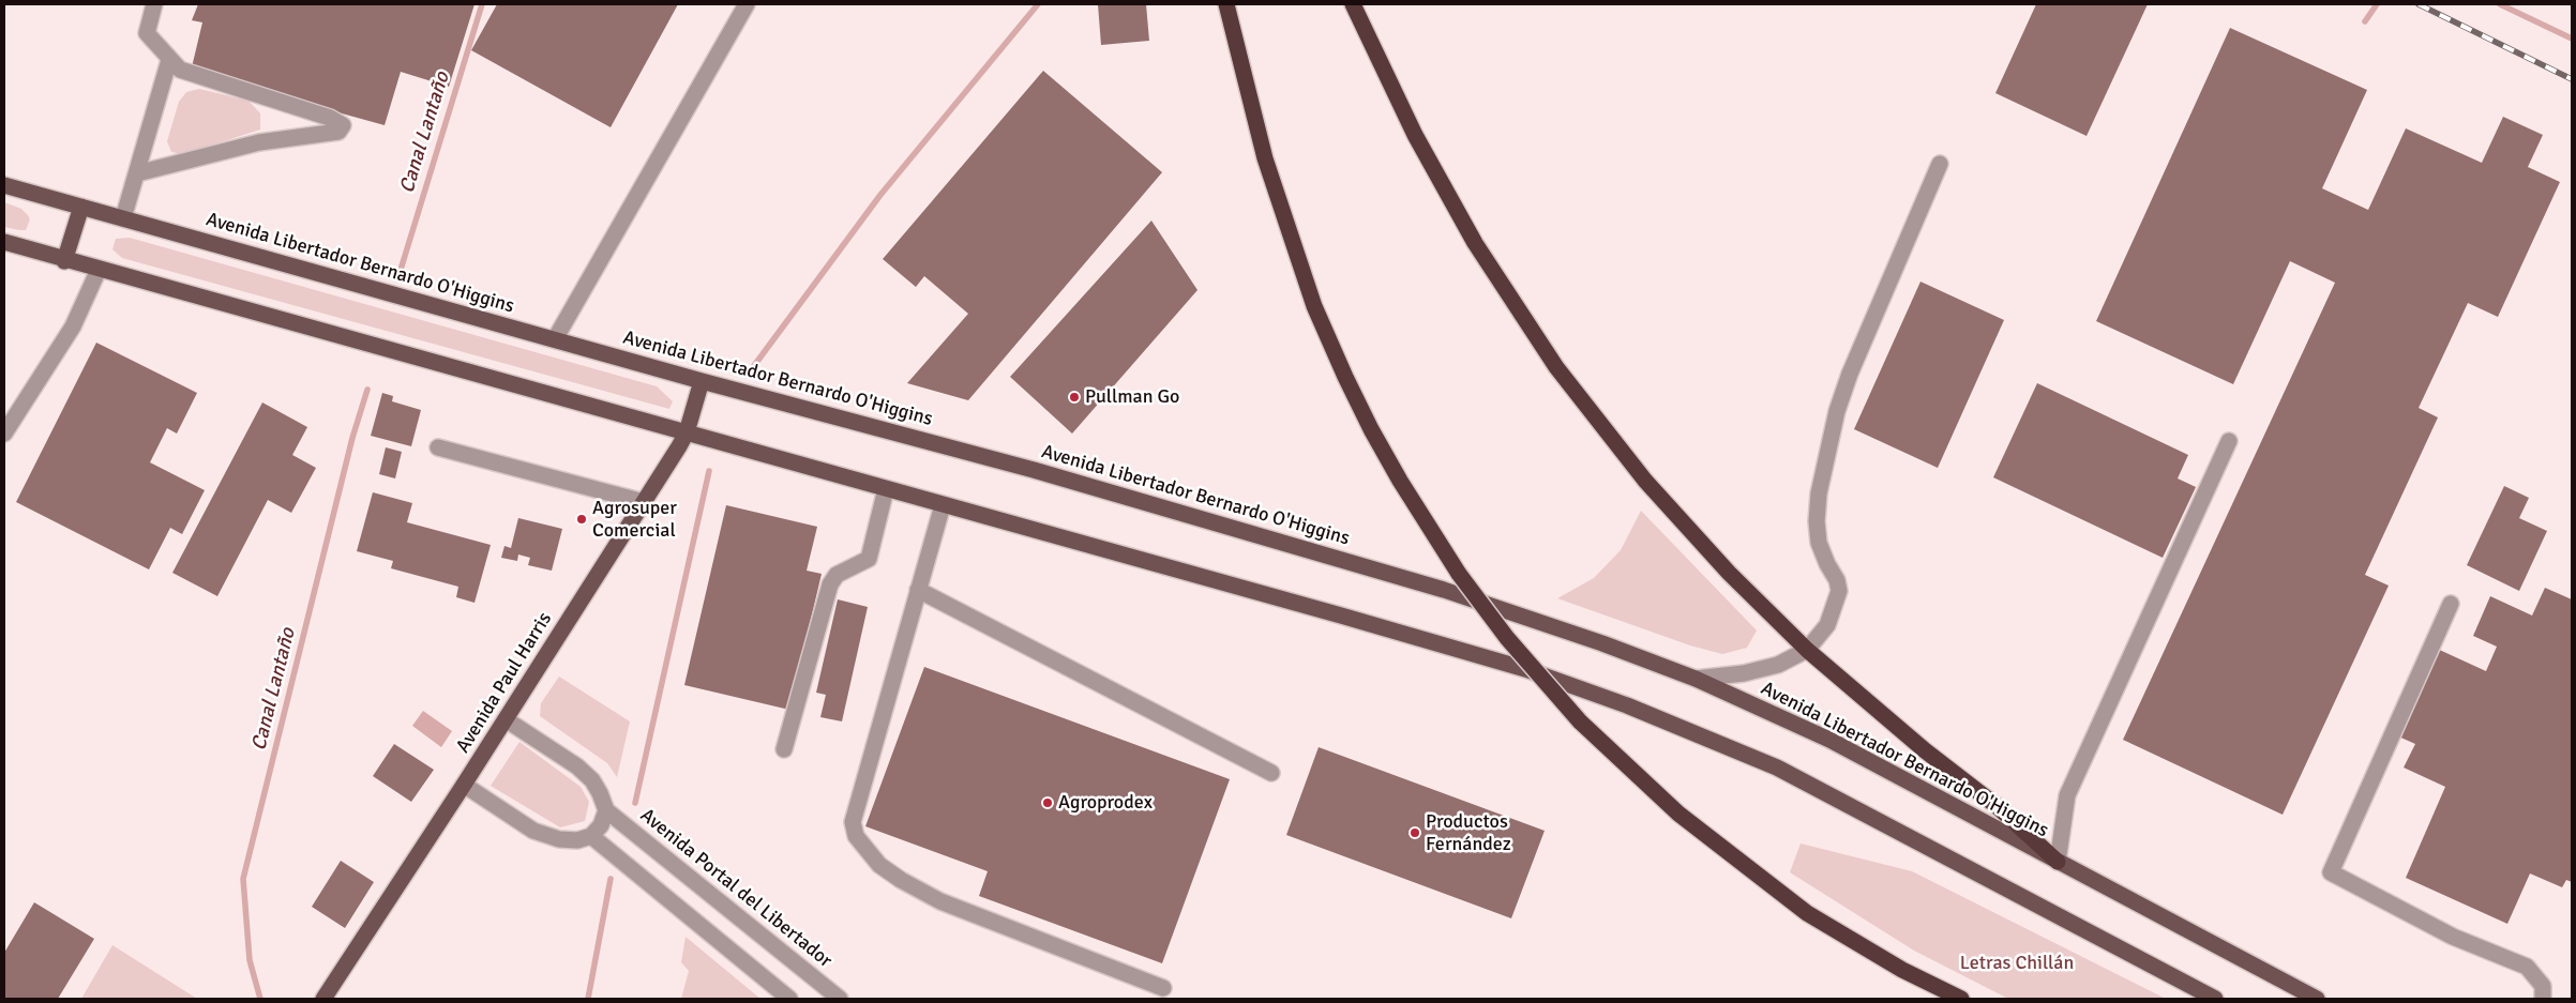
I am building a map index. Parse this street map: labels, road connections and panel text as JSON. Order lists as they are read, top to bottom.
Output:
{
  "streets": {
    "main road": ["Avenida Libertador Bernardo O'Higgins", "Avenida Paul Harris"],
    "street": ["Avenida Portal del Libertador"]
  },
  "crossings": [
    ["Avenida Libertador Bernardo O'Higgins", "Avenida Paul Harris"],
    ["Avenida Paul Harris", "Avenida Portal del Libertador"]
  ],
  "water": ["Canal Lantaño"],
  "parks": ["Letras Chillán"],
  "places": [
    "Pullman Go",
    "Agrosuper Comercial",
    "Agroprodex",
    "Productos Fernández"
  ]
}
